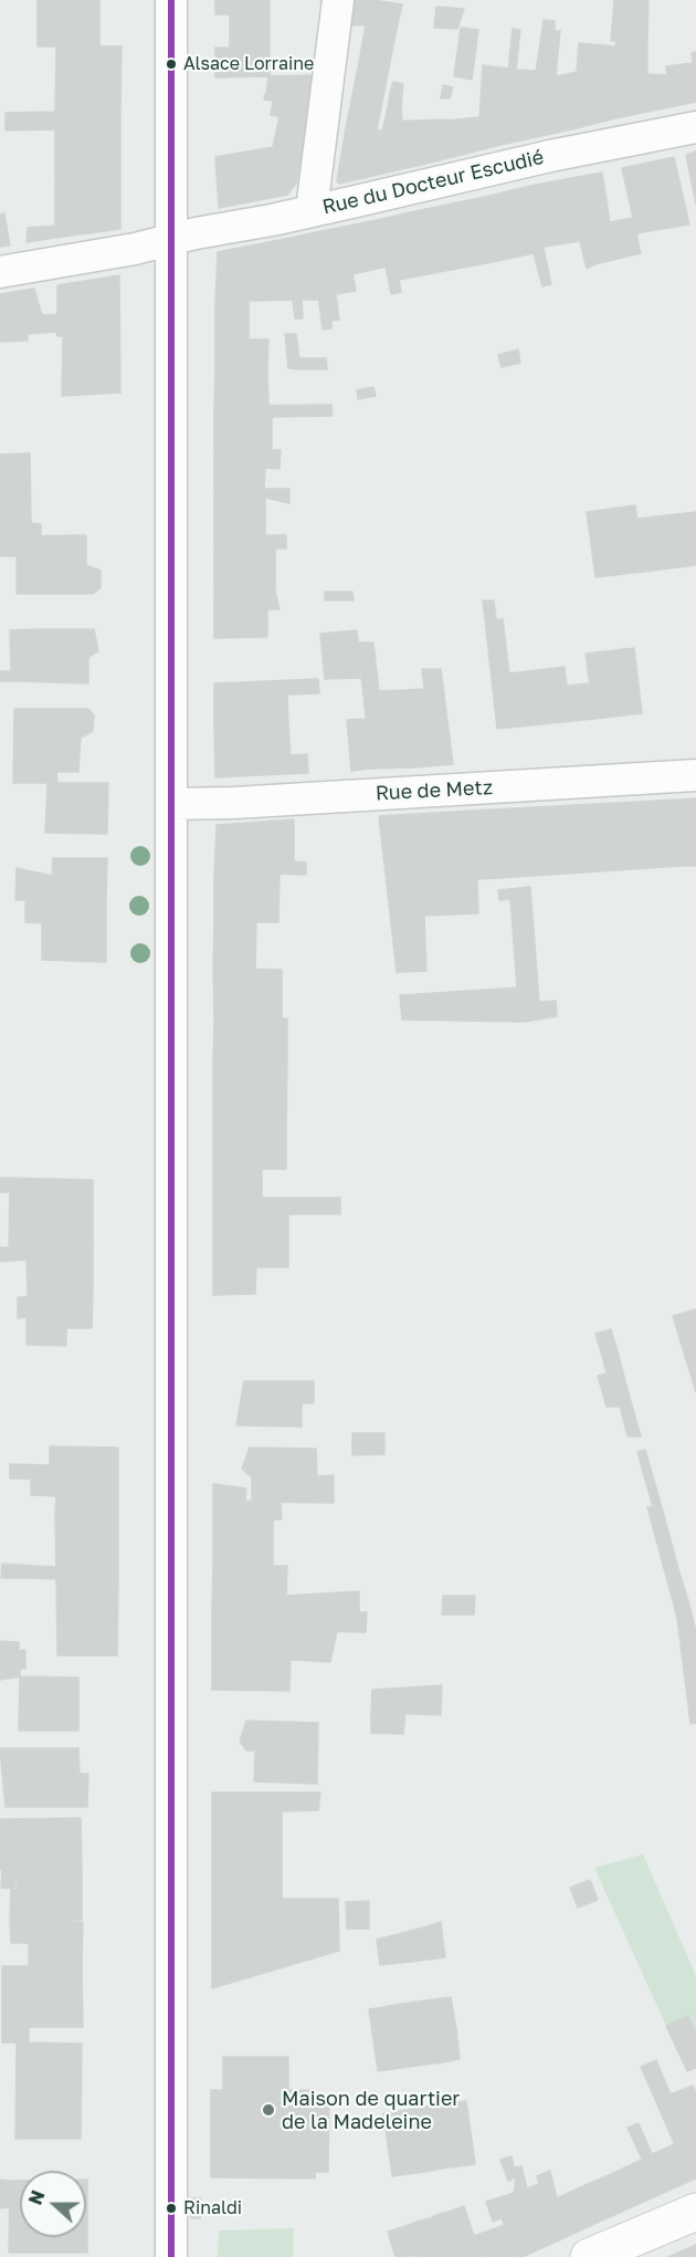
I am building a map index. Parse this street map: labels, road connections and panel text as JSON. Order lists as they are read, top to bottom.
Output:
{
  "streets": {
    "street": ["Rue du Docteur Escudié", "Rue de Metz"]
  },
  "places": ["Alsace Lorraine", "Maison de quartier de la Madeleine", "Rinaldi"],
  "north": "left"
}
